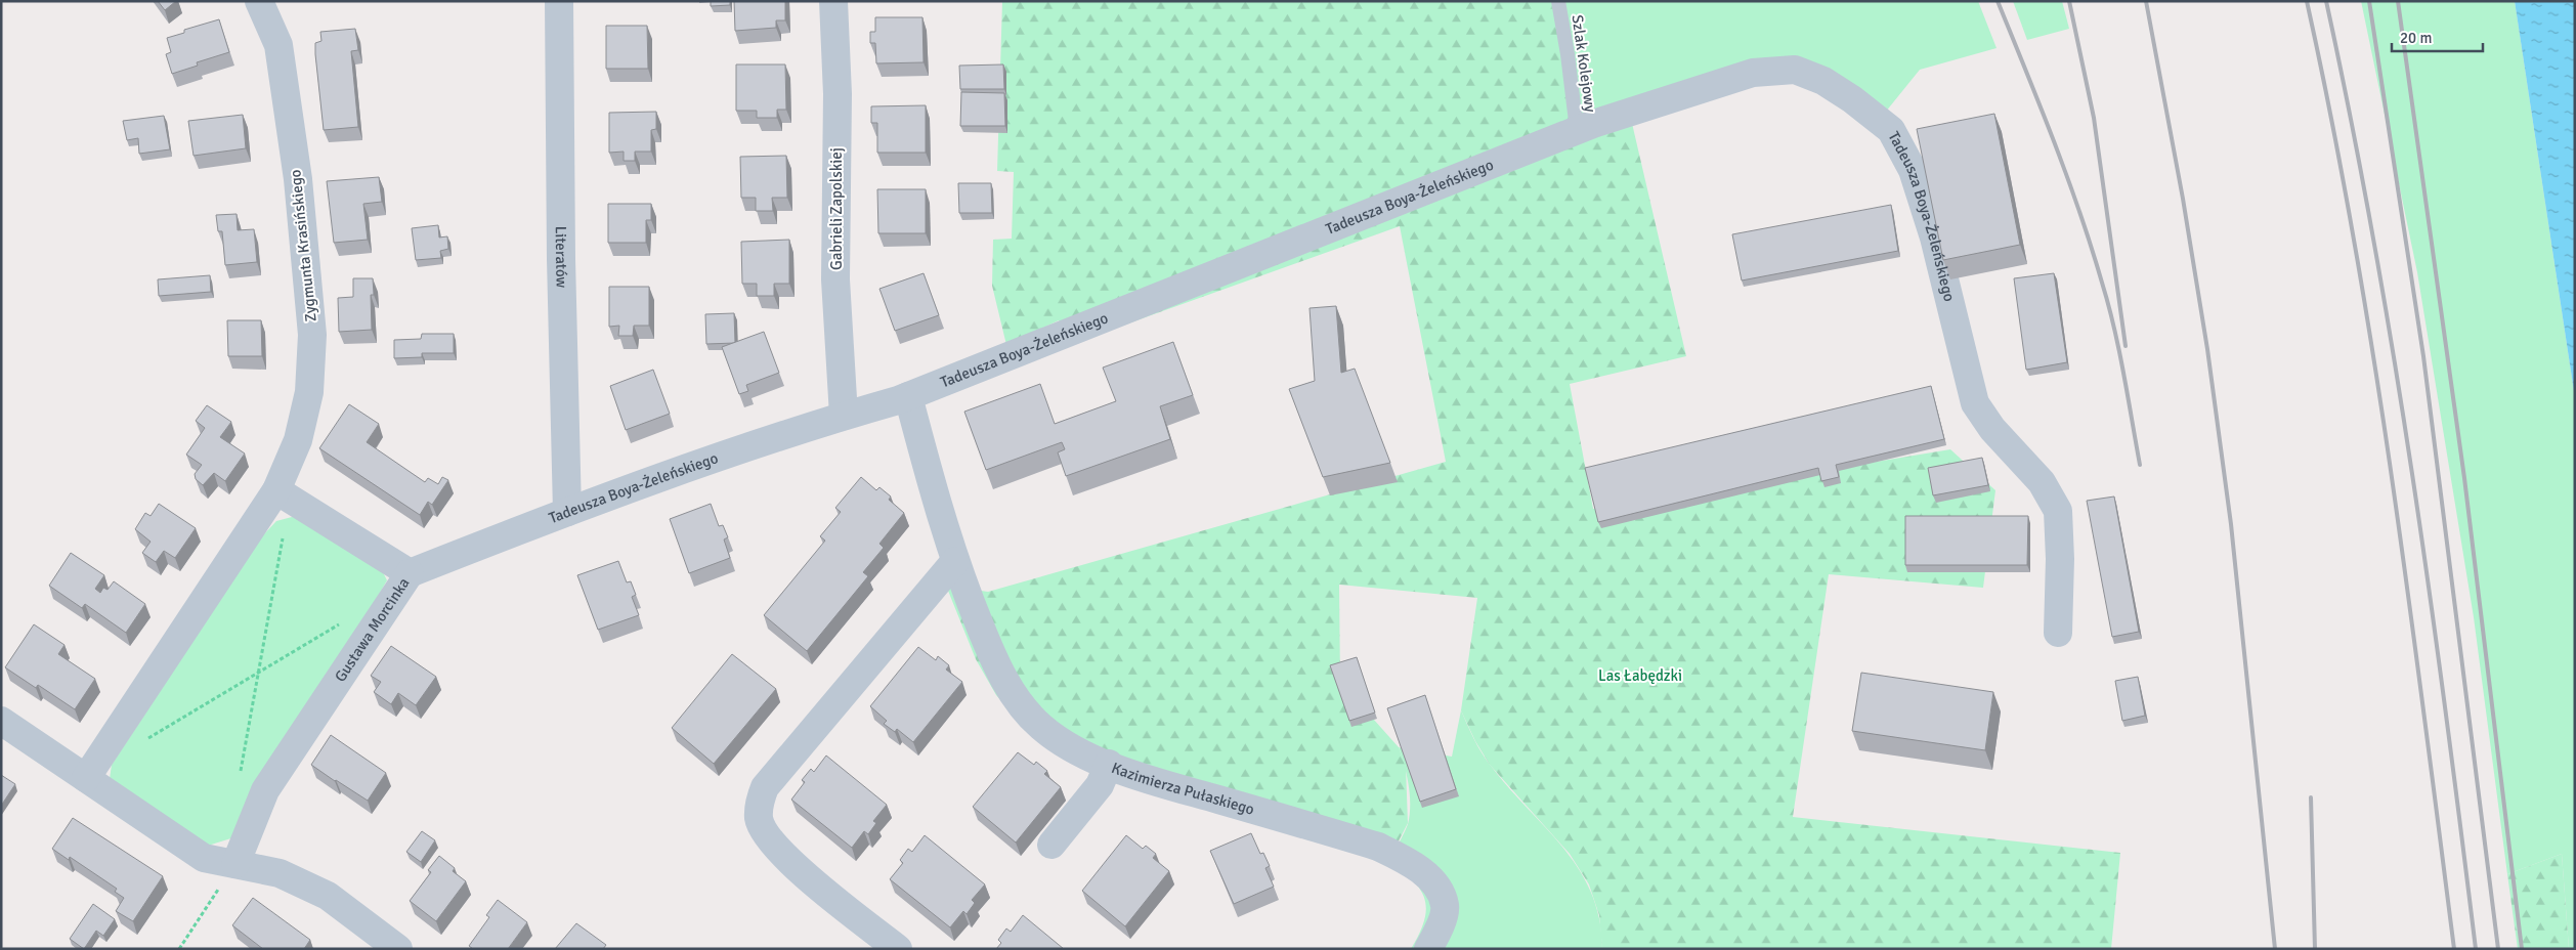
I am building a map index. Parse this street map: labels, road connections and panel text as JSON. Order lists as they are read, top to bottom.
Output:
{
  "streets": {
    "street": [
      "Tadeusza Boya-Żeleńskiego",
      "Gabrieli Zapolskiej",
      "Zygmunta Krasińskiego",
      "Literatów",
      "Gustawa Morcinka",
      "Kazimierza Pułaskiego"
    ],
    "lane": ["Szlak Kolejowy"]
  },
  "crossings": [
    ["Szlak Kolejowy", "Tadeusza Boya-Żeleńskiego"],
    ["Tadeusza Boya-Żeleńskiego", "Gabrieli Zapolskiej"],
    ["Tadeusza Boya-Żeleńskiego", "Literatów"],
    ["Tadeusza Boya-Żeleńskiego", "Gustawa Morcinka"],
    ["Tadeusza Boya-Żeleńskiego", "Kazimierza Pułaskiego"],
    ["Zygmunta Krasińskiego", "Gustawa Morcinka"]
  ],
  "parks": ["Las Łabędzki"],
  "scale_bar": "20 m"
}
